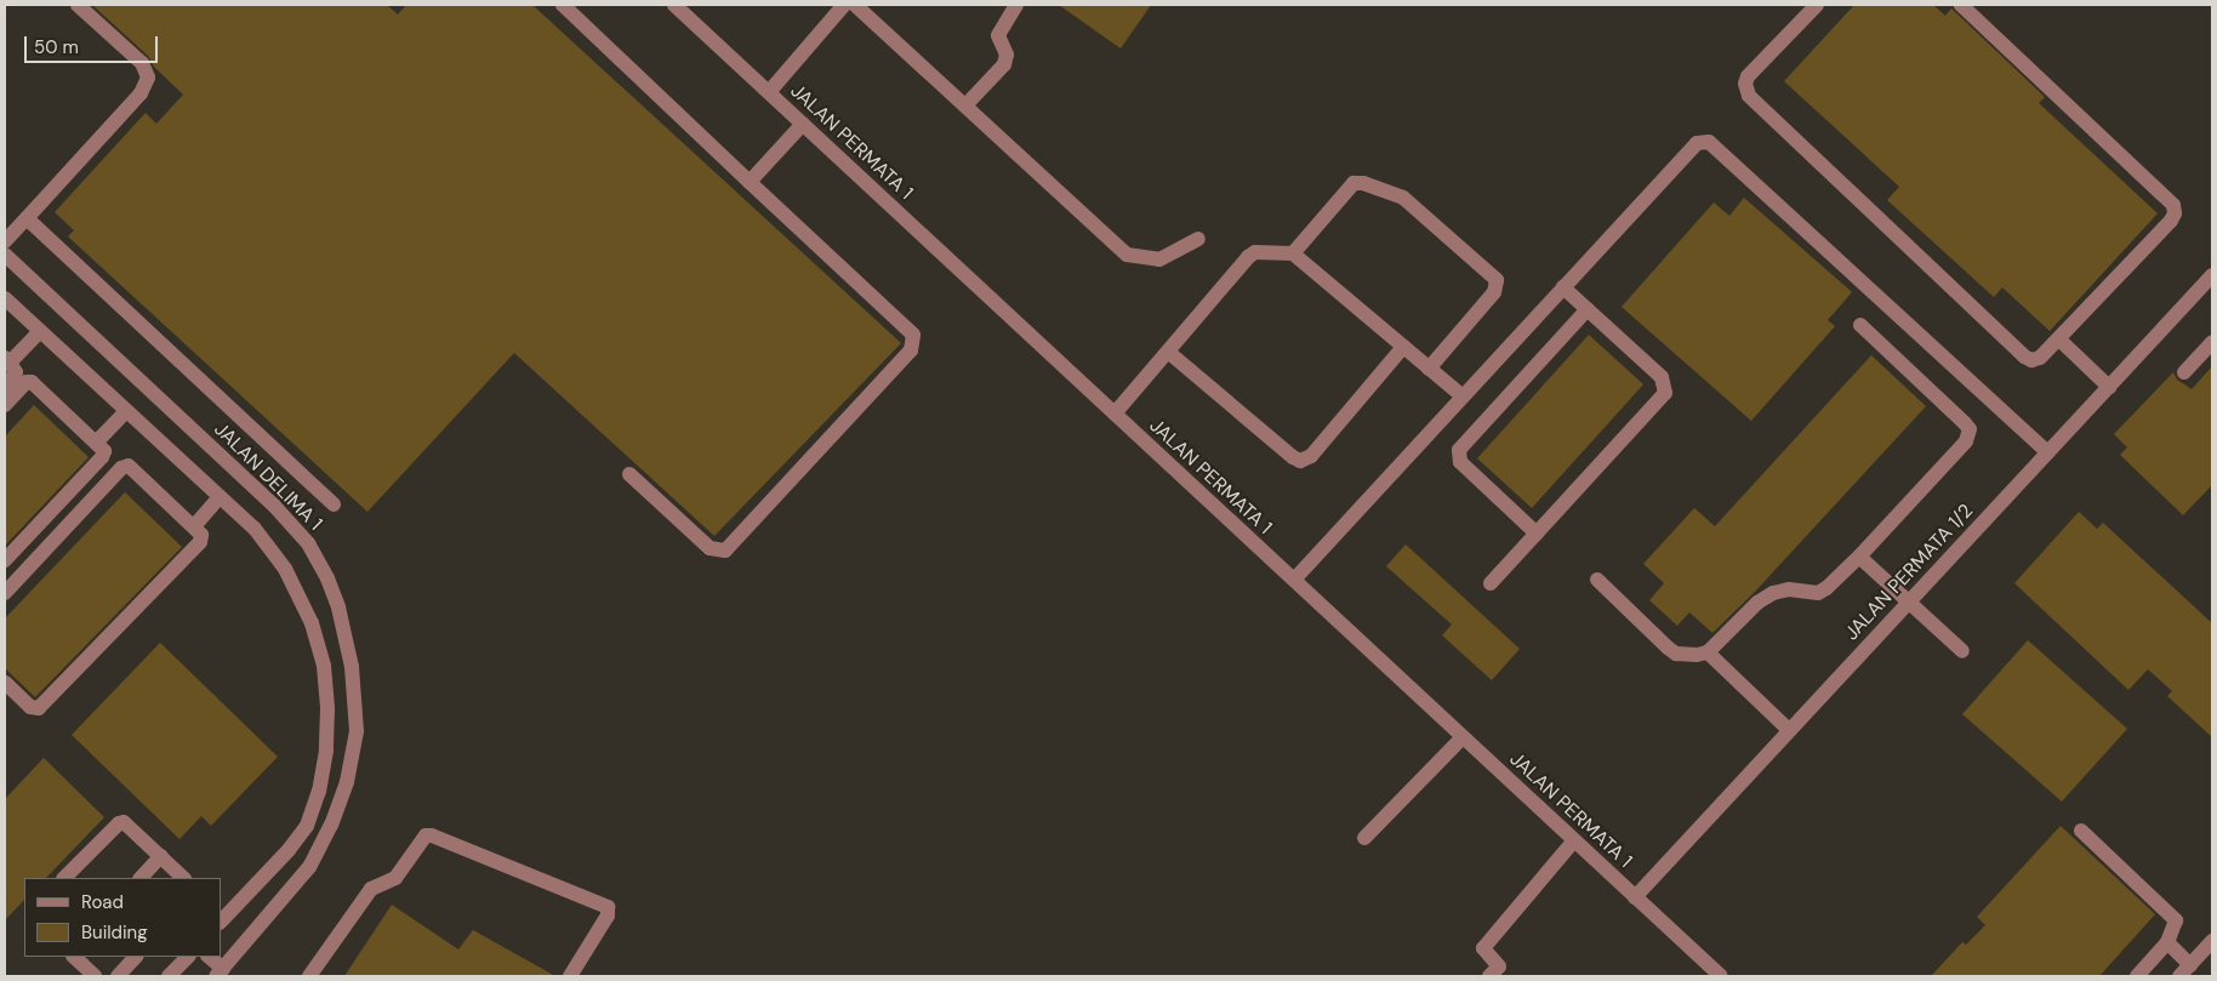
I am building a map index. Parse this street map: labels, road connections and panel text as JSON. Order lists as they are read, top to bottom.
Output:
{
  "streets": {
    "street": ["JALAN PERMATA 1", "JALAN DELIMA 1", "JALAN PERMATA 1/2"]
  },
  "crossings": [
    ["JALAN PERMATA 1", "JALAN PERMATA 1/2"]
  ],
  "legend": ["Road", "Building"],
  "scale_bar": "50 m"
}
